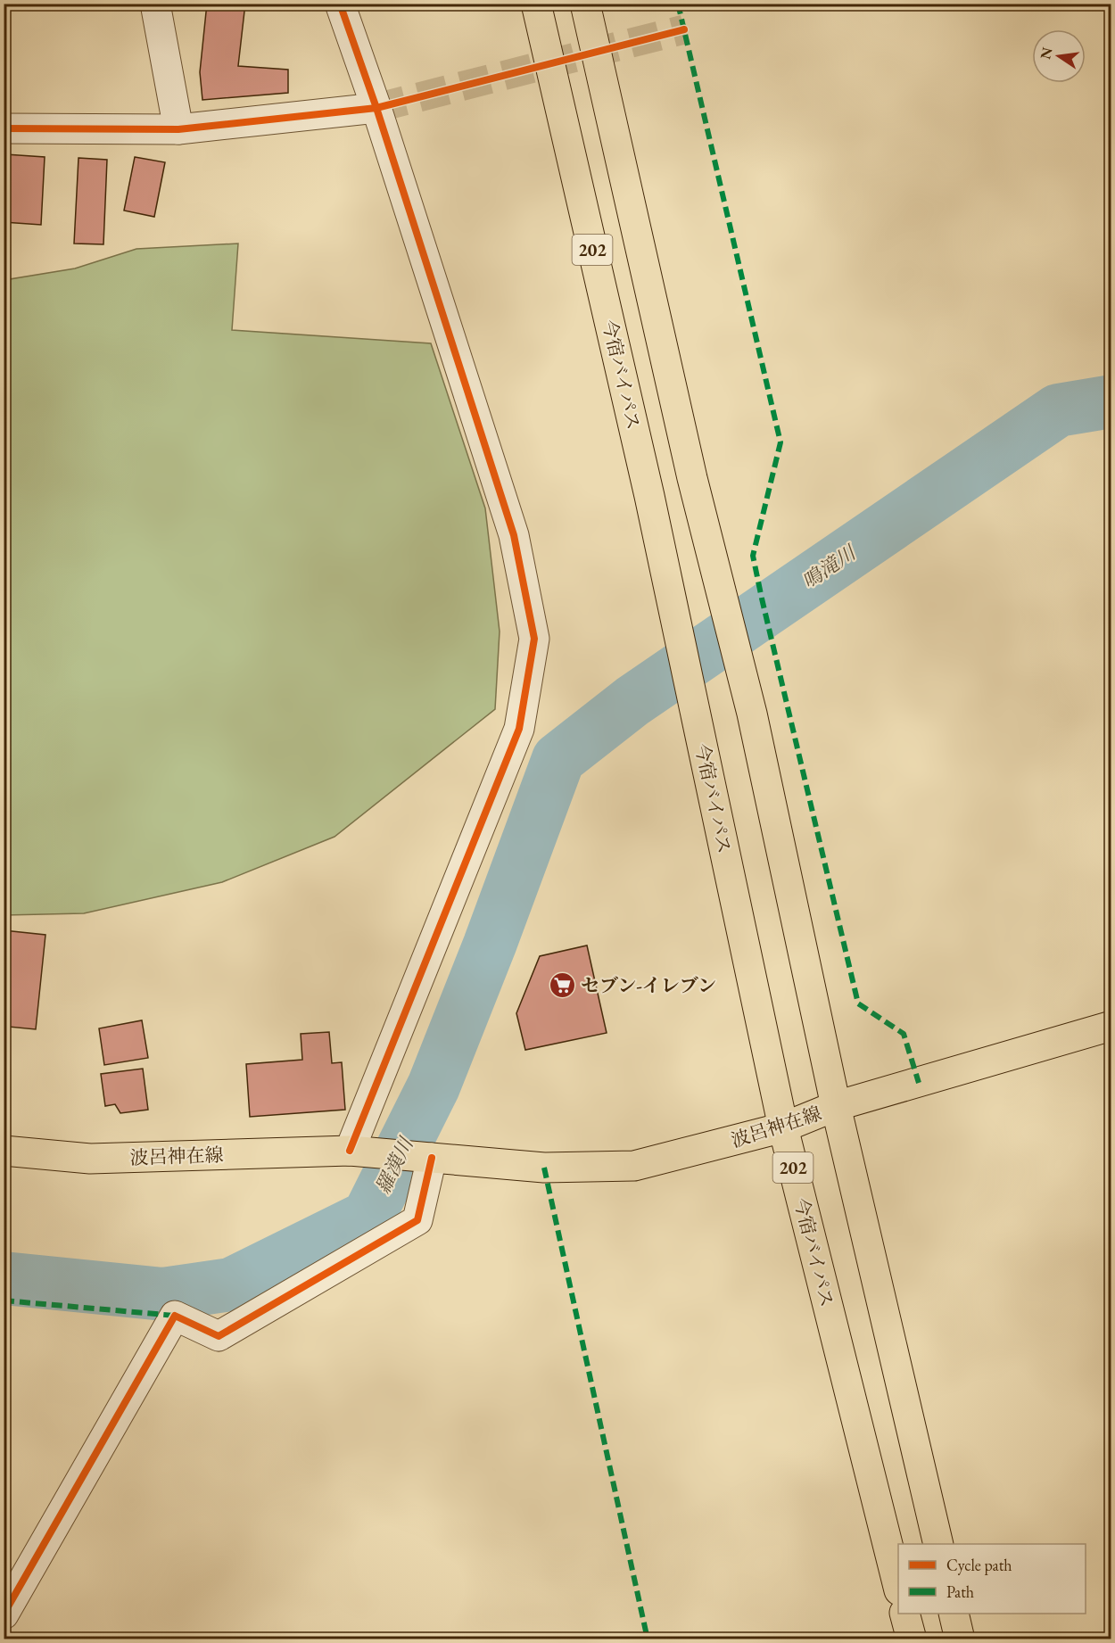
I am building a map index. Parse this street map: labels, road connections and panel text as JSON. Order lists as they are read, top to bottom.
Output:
{
  "streets": {
    "main road": ["202", "今宿バイパス", "波呂神在線"]
  },
  "crossings": [
    ["202", "波呂神在線"],
    ["今宿バイパス", "波呂神在線"]
  ],
  "water": ["鳴滝川", "羅漢川"],
  "places": {
    "supermarket": ["セブン-イレブン"]
  },
  "legend": ["Cycle path", "Path"],
  "north": "left"
}
